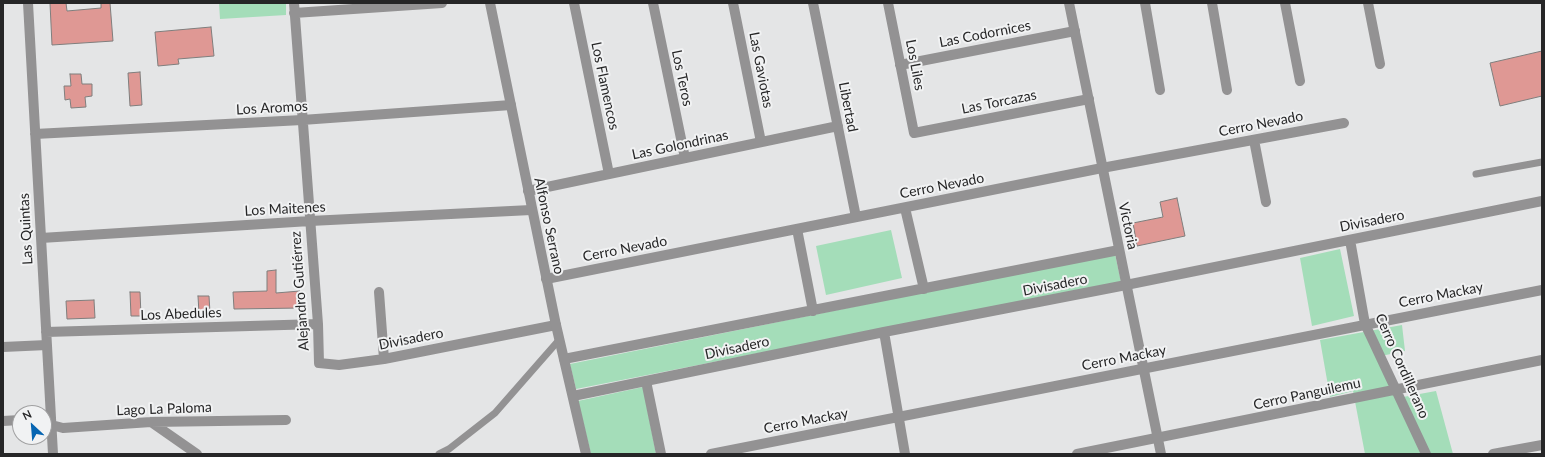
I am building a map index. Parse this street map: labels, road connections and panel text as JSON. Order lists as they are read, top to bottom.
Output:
{
  "streets": {
    "street": [
      "Las Codornices",
      "Los Liles",
      "Las Gaviotas",
      "Los Teros",
      "Los Flamencos",
      "Las Torcazas",
      "Libertad",
      "Los Aromos",
      "Cerro Nevado",
      "Las Golondrinas",
      "Los Maitenes",
      "Divisadero",
      "Alfonso Serrano",
      "Victoria",
      "Las Quintas",
      "Alejandro Gutiérrez",
      "Cerro Mackay",
      "Los Abedules",
      "Cerro Cordillerano",
      "Cerro Panguilemu",
      "Lago La Paloma"
    ]
  },
  "crossings": [
    ["Las Codornices", "Los Liles"],
    ["Las Codornices", "Victoria"],
    ["Los Liles", "Las Torcazas"],
    ["Las Gaviotas", "Las Golondrinas"],
    ["Los Teros", "Las Golondrinas"],
    ["Los Flamencos", "Las Golondrinas"],
    ["Las Torcazas", "Victoria"],
    ["Libertad", "Cerro Nevado"],
    ["Libertad", "Las Golondrinas"],
    ["Los Aromos", "Alfonso Serrano"],
    ["Los Aromos", "Las Quintas"],
    ["Los Aromos", "Alejandro Gutiérrez"],
    ["Cerro Nevado", "Alfonso Serrano"],
    ["Cerro Nevado", "Victoria"],
    ["Las Golondrinas", "Alfonso Serrano"],
    ["Los Maitenes", "Alfonso Serrano"],
    ["Los Maitenes", "Las Quintas"],
    ["Los Maitenes", "Alejandro Gutiérrez"],
    ["Divisadero", "Alfonso Serrano"],
    ["Divisadero", "Victoria"],
    ["Divisadero", "Alejandro Gutiérrez"],
    ["Divisadero", "Cerro Cordillerano"],
    ["Victoria", "Cerro Mackay"],
    ["Victoria", "Cerro Panguilemu"],
    ["Las Quintas", "Los Abedules"],
    ["Alejandro Gutiérrez", "Los Abedules"],
    ["Cerro Mackay", "Cerro Cordillerano"],
    ["Cerro Cordillerano", "Cerro Panguilemu"]
  ],
  "north": "top left"
}
